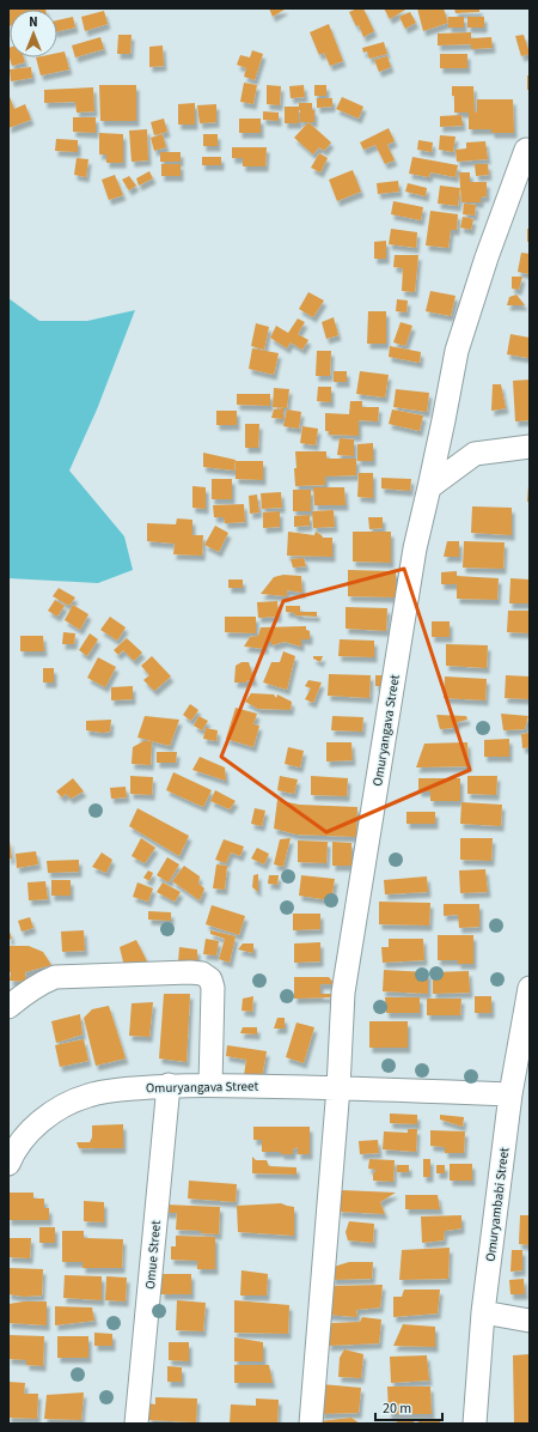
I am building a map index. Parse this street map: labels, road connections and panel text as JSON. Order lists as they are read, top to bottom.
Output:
{
  "streets": {
    "street": ["Omuryangava Street", "Omuryambabi Street", "Omue Street"]
  },
  "crossings": [
    ["Omuryangava Street", "Omuryambabi Street"],
    ["Omuryangava Street", "Omue Street"]
  ],
  "scale_bar": "20 m",
  "north": "top"
}
